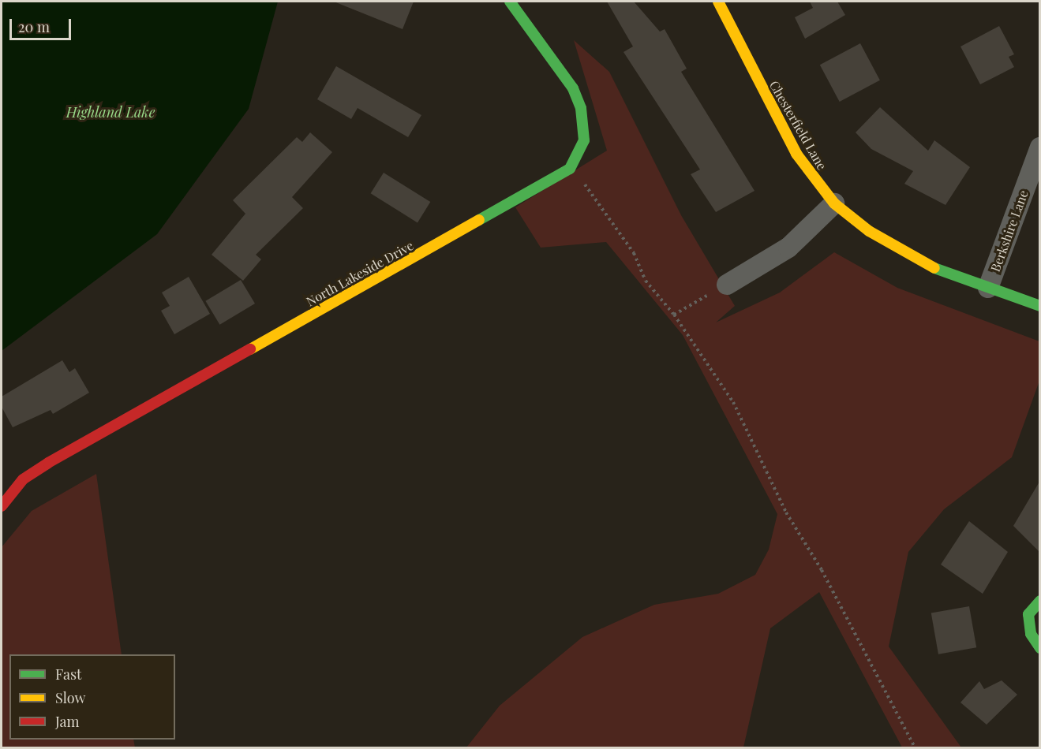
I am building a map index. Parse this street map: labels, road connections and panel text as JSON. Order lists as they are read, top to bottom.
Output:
{
  "streets": {
    "street": ["Chesterfield Lane", "Berkshire Lane", "North Lakeside Drive"]
  },
  "crossings": [
    ["Chesterfield Lane", "Berkshire Lane"]
  ],
  "water": ["Highland Lake"],
  "legend": ["Fast", "Slow", "Jam"],
  "scale_bar": "20 m"
}
